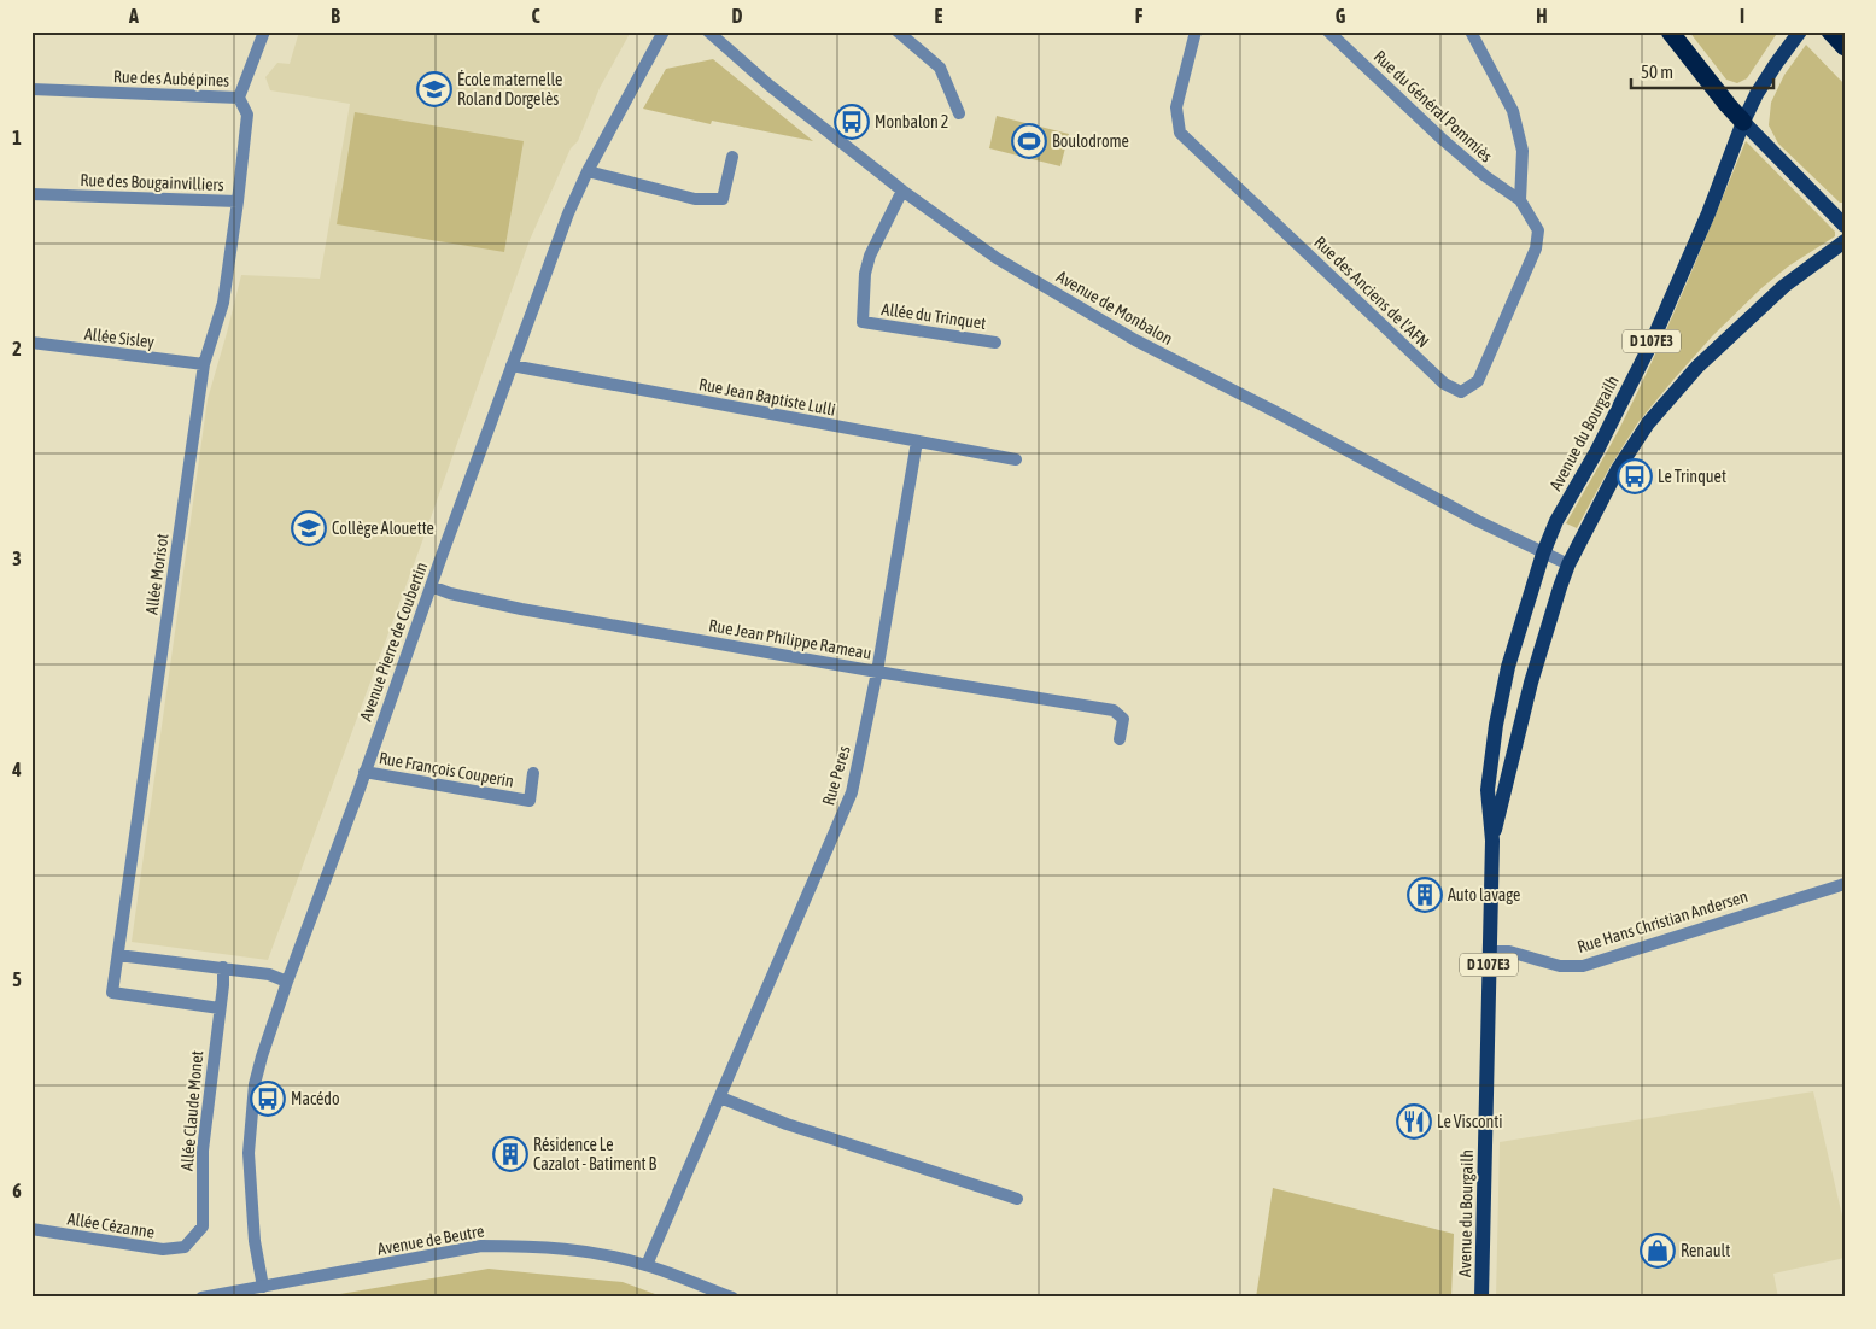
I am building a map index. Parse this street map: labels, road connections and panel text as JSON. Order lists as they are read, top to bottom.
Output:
{
  "streets": {
    "main road": ["D 107E3", "Avenue du Bourgailh"],
    "street": [
      "Rue des Aubépines",
      "Rue du Général Pommiès",
      "Rue des Bougainvilliers",
      "Rue des Anciens de l'AFN",
      "Avenue de Monbalon",
      "Allée du Trinquet",
      "Allée Sisley",
      "Rue Jean Baptiste Lulli",
      "Allée Morisot",
      "Rue Jean Philippe Rameau",
      "Avenue Pierre de Coubertin",
      "Rue François Couperin",
      "Rue Peres",
      "Rue Hans Christian Andersen",
      "Allée Claude Monet",
      "Allée Cézanne",
      "Avenue de Beutre"
    ]
  },
  "crossings": [
    ["Rue des Aubépines", "Rue des Bougainvilliers"],
    ["Rue du Général Pommiès", "Rue des Anciens de l'AFN"],
    ["Rue des Bougainvilliers", "Allée Morisot"],
    ["Avenue de Monbalon", "Allée du Trinquet"],
    ["Avenue de Monbalon", "Avenue du Bourgailh"],
    ["Allée Sisley", "Allée Morisot"],
    ["Rue Jean Baptiste Lulli", "Avenue Pierre de Coubertin"],
    ["Rue Jean Baptiste Lulli", "Rue Peres"],
    ["Avenue du Bourgailh", "Rue Hans Christian Andersen"],
    ["Allée Morisot", "Allée Claude Monet"],
    ["Rue Jean Philippe Rameau", "Avenue Pierre de Coubertin"],
    ["Rue Jean Philippe Rameau", "Rue Peres"],
    ["Avenue Pierre de Coubertin", "Rue François Couperin"],
    ["Avenue Pierre de Coubertin", "Avenue de Beutre"],
    ["Rue Peres", "Avenue de Beutre"],
    ["Allée Claude Monet", "Allée Cézanne"]
  ],
  "places": {
    "school or university": ["École maternelle Roland Dorgelès", "Collège Alouette"],
    "bus stop": ["Monbalon 2", "Le Trinquet", "Macédo"],
    "sports": ["Boulodrome"],
    "building": ["Auto lavage", "Résidence Le Cazalot - Batiment B"],
    "restaurant": ["Le Visconti"],
    "shop": ["Renault"]
  },
  "scale_bar": "50 m",
  "grid": {
    "columns": [
      "A",
      "B",
      "C",
      "D",
      "E",
      "F",
      "G",
      "H",
      "I"
    ],
    "rows": [
      "1",
      "2",
      "3",
      "4",
      "5",
      "6"
    ]
  }
}
